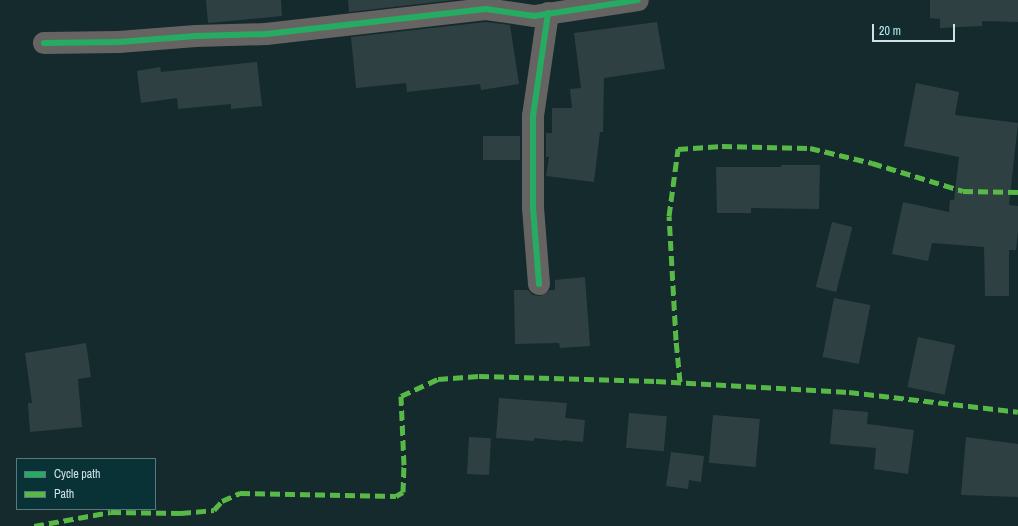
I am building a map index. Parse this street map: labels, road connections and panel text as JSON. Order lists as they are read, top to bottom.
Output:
{
  "legend": ["Cycle path", "Path"],
  "scale_bar": "20 m"
}
